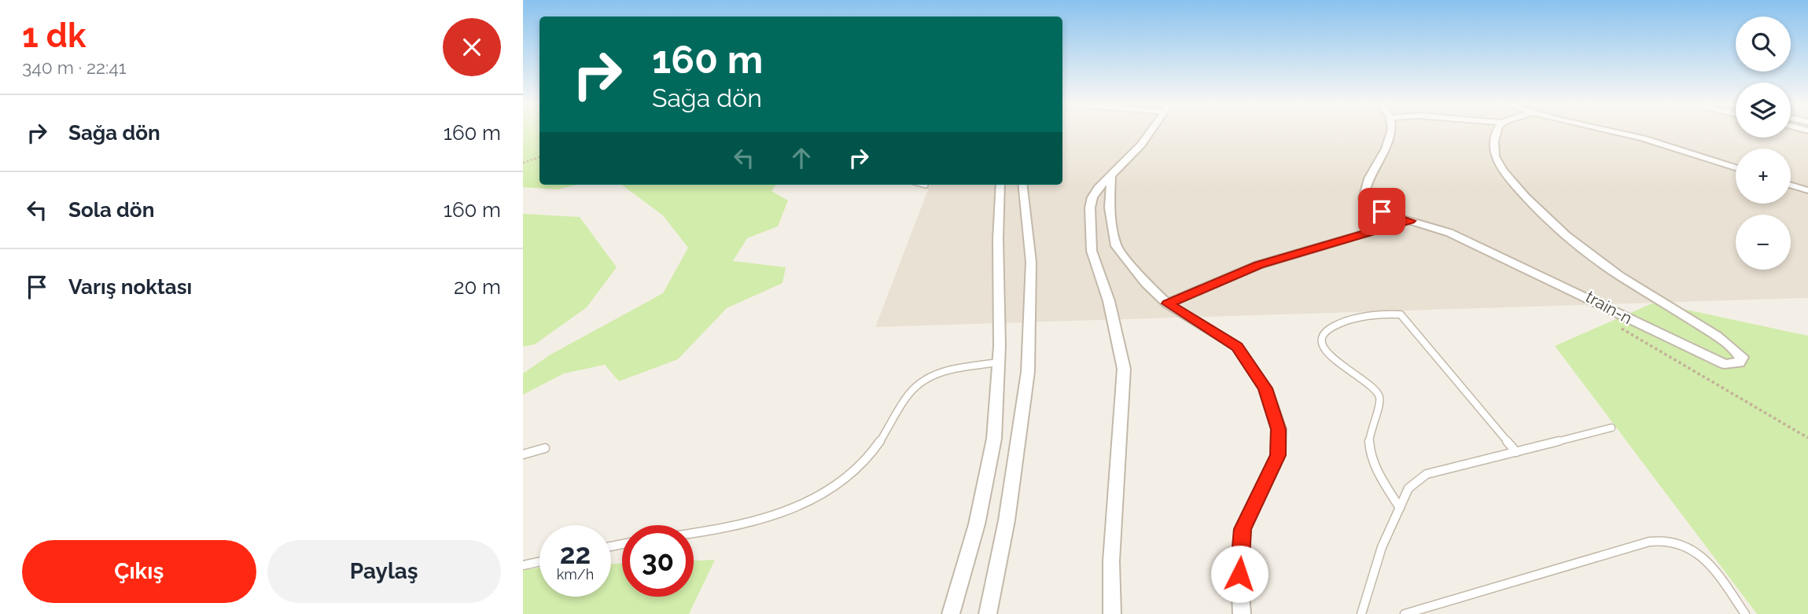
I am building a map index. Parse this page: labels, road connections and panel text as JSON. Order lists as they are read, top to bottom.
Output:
{
  "streets": {
    "path": ["train-n"]
  },
  "page": {
    "heading": ["1 dk", "340 m · 22:41"],
    "map_buttons": ["+", "−"],
    "turn": ["160 m", "Sağa dön"],
    "list": [
      {
        "name": "Sağa dön",
        "value": "160 m"
      },
      {
        "name": "Sola dön",
        "value": "160 m"
      },
      {
        "name": "Varış noktası",
        "value": "20 m"
      }
    ],
    "speed": "22 km/h",
    "limit": "30",
    "buttons": ["Çıkış", "Paylaş"]
  }
}
